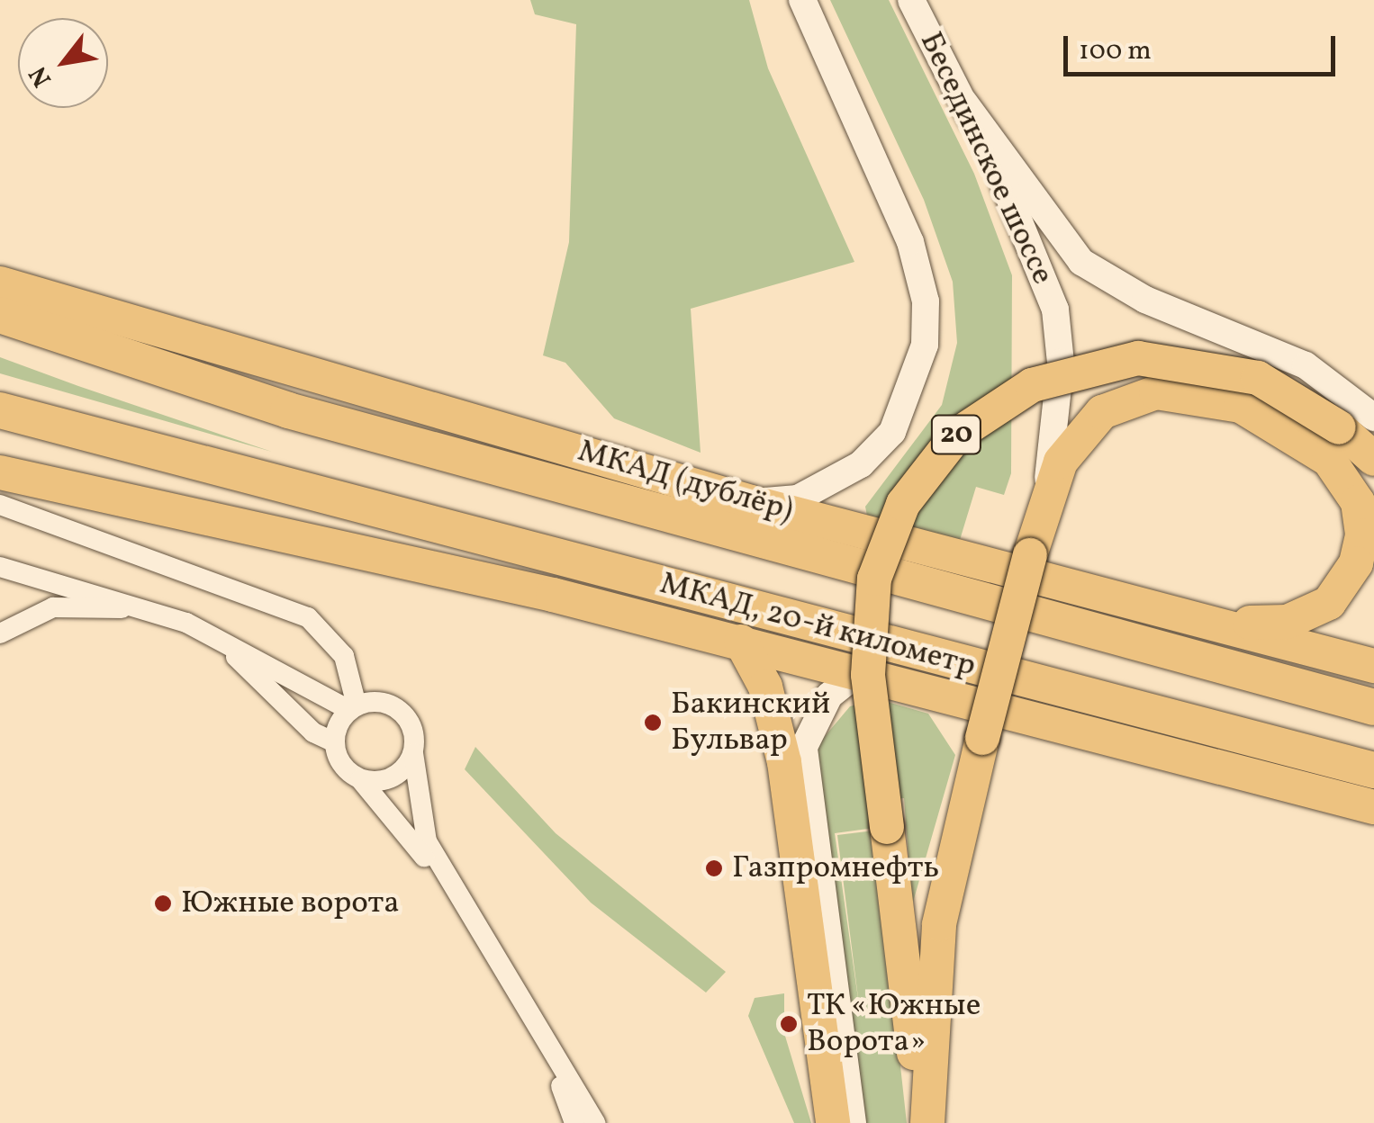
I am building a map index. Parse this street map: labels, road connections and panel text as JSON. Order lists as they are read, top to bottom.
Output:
{
  "streets": {
    "highway": ["МКАД, 20-й километр"],
    "main road": ["Бесединское шоссе", "20", "МКАД (дублёр)"]
  },
  "crossings": [
    ["Бесединское шоссе", "20"]
  ],
  "places": [
    "Бакинский Бульвар",
    "Газпромнефть",
    "Южные ворота",
    "ТК «Южные Ворота»"
  ],
  "scale_bar": "100 m",
  "north": "bottom left"
}
